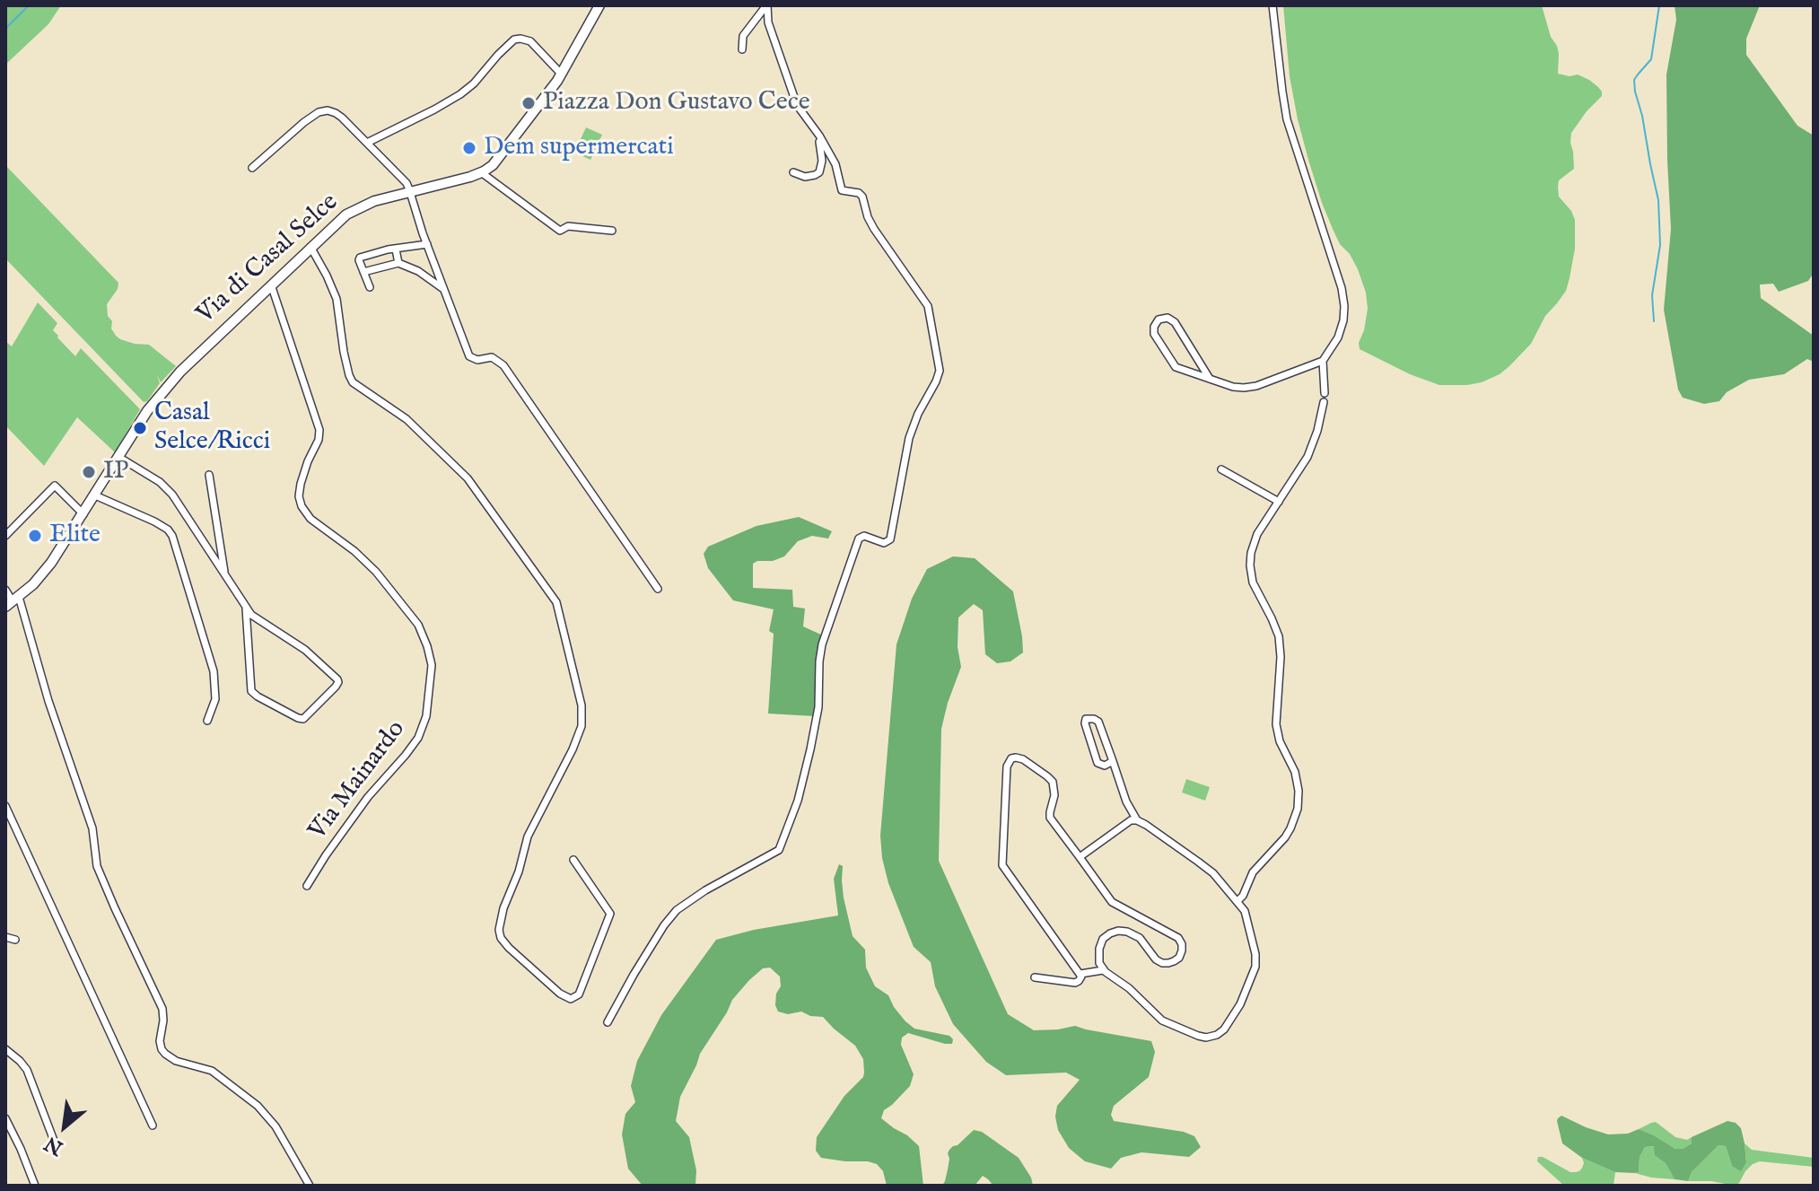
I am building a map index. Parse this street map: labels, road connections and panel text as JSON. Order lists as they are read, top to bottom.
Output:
{
  "streets": {
    "main road": ["Via di Casal Selce"],
    "street": ["Via Mainardo"]
  },
  "crossings": [
    ["Via di Casal Selce", "Via Mainardo"]
  ],
  "places": [
    "Piazza Don Gustavo Cece",
    "Dem supermercati",
    "Casal Selce/Ricci",
    "IP",
    "Elite"
  ],
  "north": "bottom left"
}
